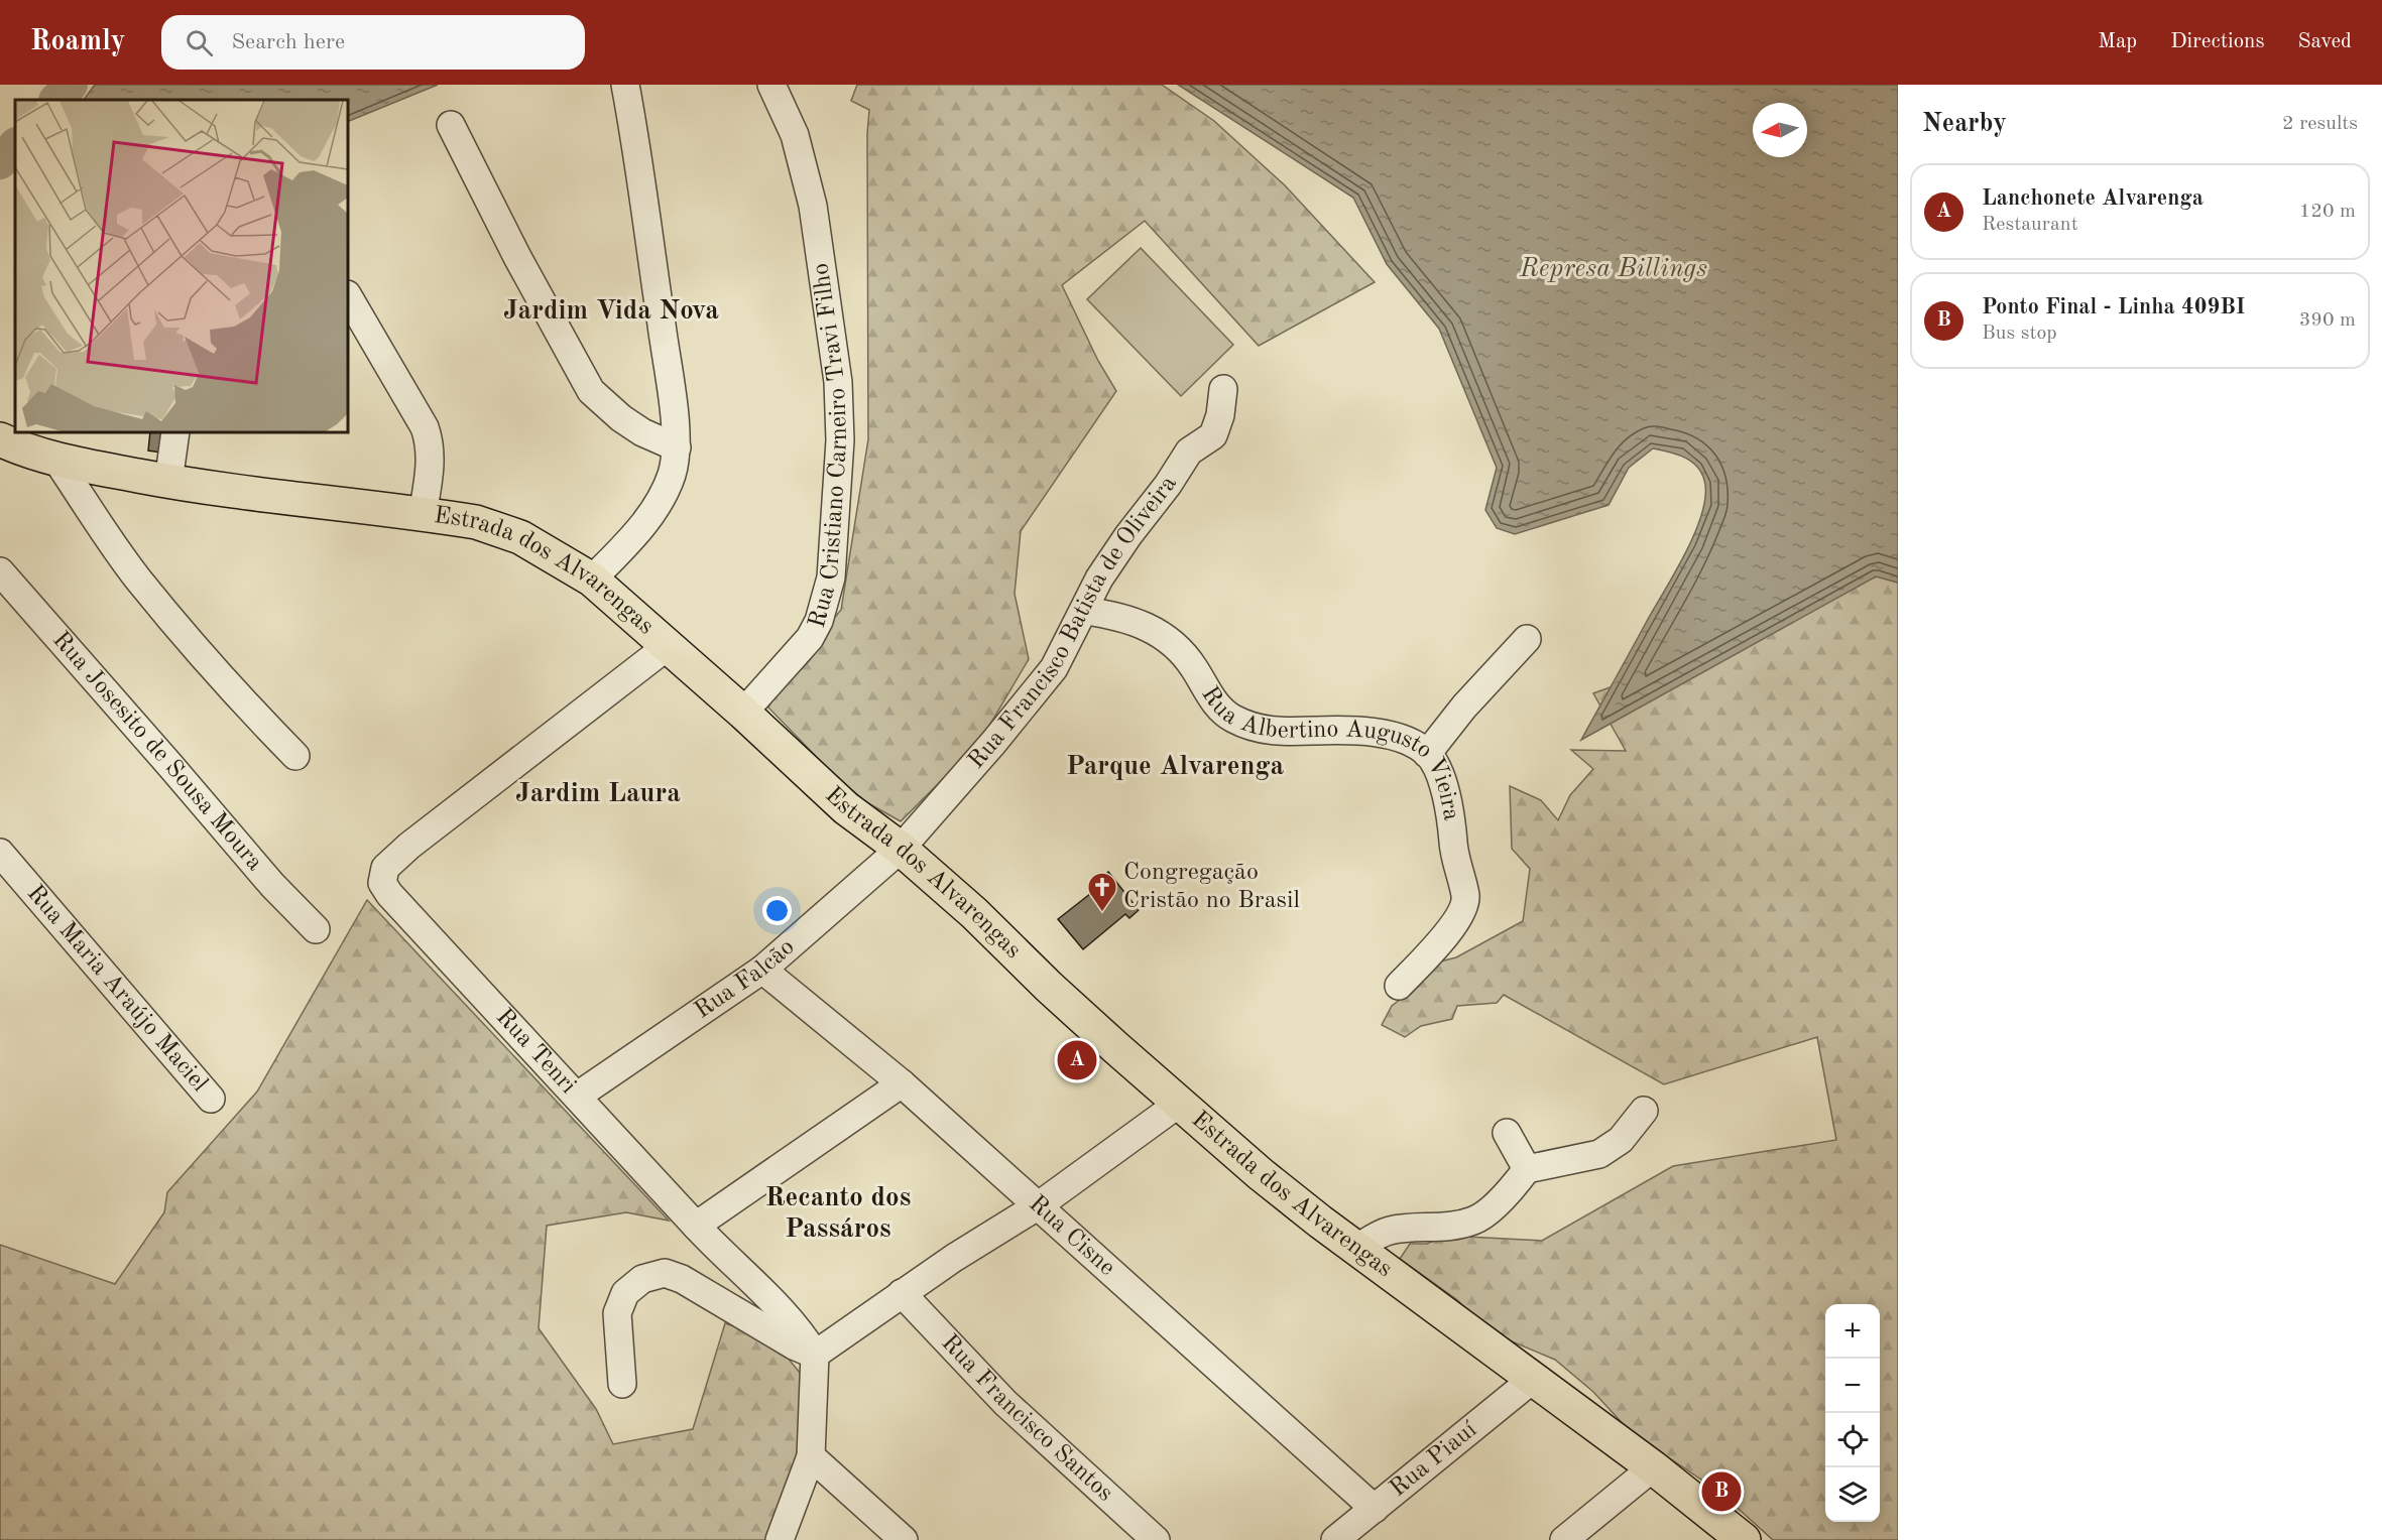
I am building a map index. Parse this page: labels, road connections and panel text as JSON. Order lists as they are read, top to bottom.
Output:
{
  "streets": {
    "main road": ["Estrada dos Alvarengas"],
    "street": [
      "Rua Cristiano Carneiro Travi Filho",
      "Rua Francisco Batista de Oliveira",
      "Rua Josesito de Sousa Moura",
      "Rua Albertino Augusto Vieira",
      "Rua Falcão",
      "Rua Maria Araújo Maciel",
      "Rua Tenri",
      "Rua Cisne",
      "Rua Francisco Santos",
      "Rua Piauí"
    ]
  },
  "crossings": [
    ["Rua Cristiano Carneiro Travi Filho", "Estrada dos Alvarengas"],
    ["Estrada dos Alvarengas", "Rua Francisco Batista de Oliveira"],
    ["Estrada dos Alvarengas", "Rua Falcão"],
    ["Estrada dos Alvarengas", "Rua Tenri"],
    ["Estrada dos Alvarengas", "Rua Piauí"],
    ["Rua Francisco Batista de Oliveira", "Rua Albertino Augusto Vieira"],
    ["Rua Francisco Batista de Oliveira", "Rua Falcão"],
    ["Rua Falcão", "Rua Tenri"],
    ["Rua Falcão", "Rua Cisne"],
    ["Rua Cisne", "Rua Piauí"]
  ],
  "districts": [
    "Jardim Vida Nova",
    "Parque Alvarenga",
    "Jardim Laura",
    "Recanto dos Passáros"
  ],
  "water": ["Represa Billings"],
  "places": {
    "church": ["Congregação Cristão no Brasil"]
  },
  "north": "left",
  "page": {
    "header": "Roamly",
    "search": "Search here",
    "nav": ["Map", "Directions", "Saved"],
    "heading": ["Nearby", "2 results"],
    "list": [
      {
        "mark": "A",
        "name": "Lanchonete Alvarenga",
        "note": "Restaurant",
        "value": "120 m"
      },
      {
        "mark": "B",
        "name": "Ponto Final - Linha 409BI",
        "note": "Bus stop",
        "value": "390 m"
      }
    ],
    "pins": ["A", "B"],
    "map_buttons": ["+", "−"]
  }
}
